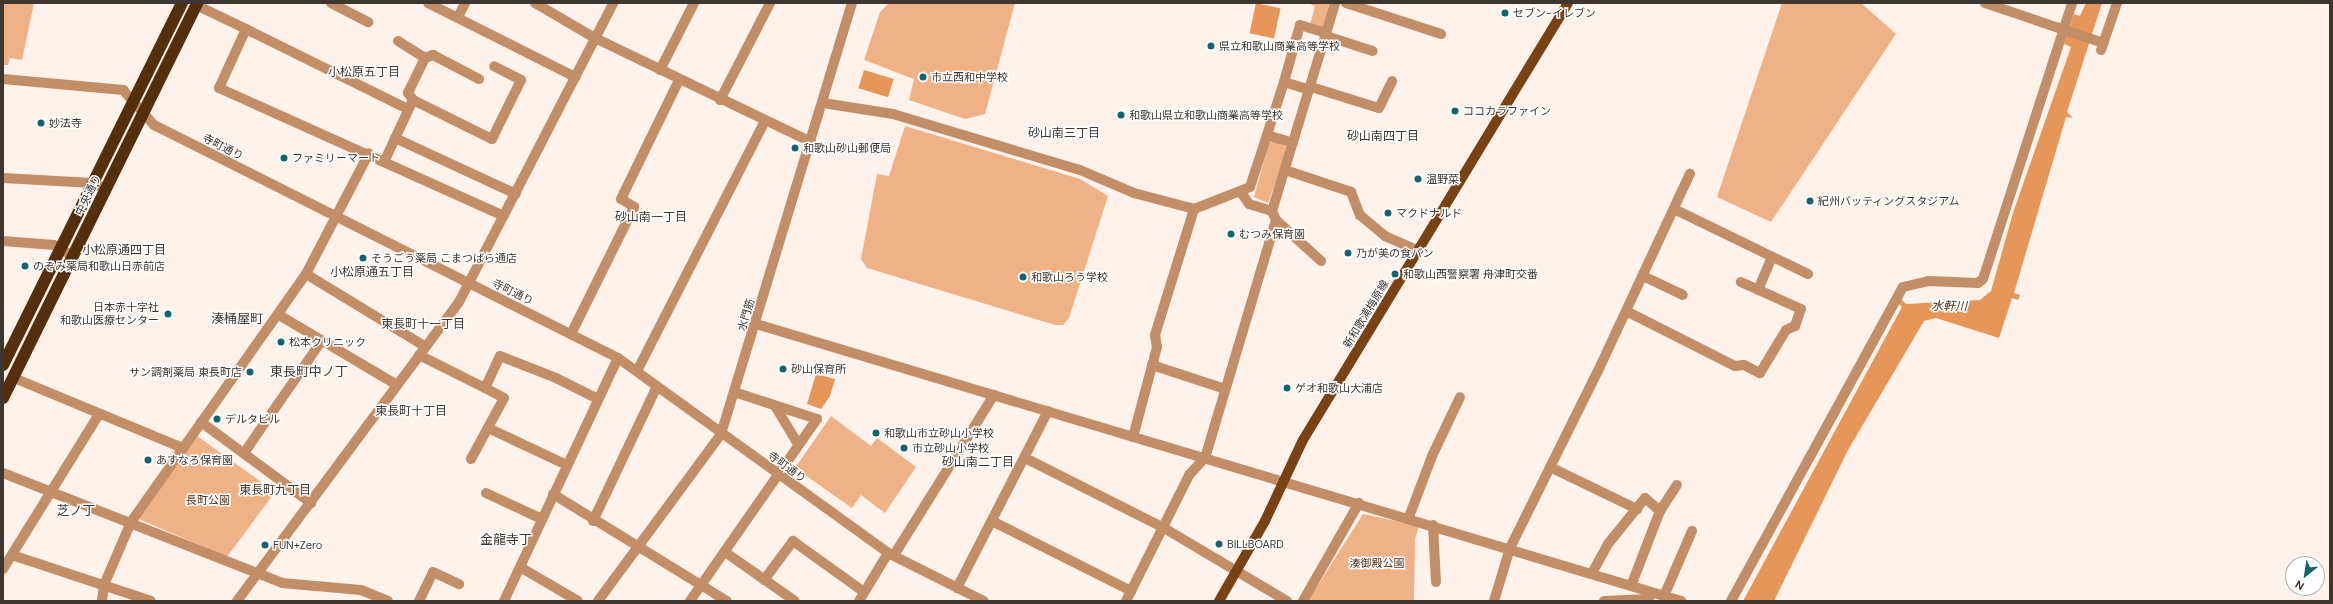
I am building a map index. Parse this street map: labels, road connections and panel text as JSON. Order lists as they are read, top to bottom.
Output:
{
  "streets": {
    "highway": ["中央通り"],
    "main road": ["新和歌浦梅原線"],
    "street": ["寺町通り", "水門筋"]
  },
  "crossings": [
    ["寺町通り", "中央通り"],
    ["寺町通り", "水門筋"]
  ],
  "districts": [
    "小松原五丁目",
    "砂山南三丁目",
    "砂山南四丁目",
    "砂山南一丁目",
    "小松原通四丁目",
    "小松原通五丁目",
    "湊桶屋町",
    "東長町十一丁目",
    "東長町中ノ丁",
    "東長町十丁目",
    "砂山南二丁目",
    "東長町九丁目",
    "芝ノ丁",
    "金龍寺丁"
  ],
  "water": ["水軒川"],
  "parks": ["長町公園", "湊御殿公園"],
  "places": [
    "セブン-イレブン",
    "県立和歌山商業高等学校",
    "市立西和中学校",
    "ココカラファイン",
    "和歌山県立和歌山商業高等学校",
    "妙法寺",
    "和歌山砂山郵便局",
    "ファミリーマート",
    "温野菜",
    "紀州バッティングスタジアム",
    "マクドナルド",
    "むつみ保育園",
    "乃が美の食パン",
    "そうごう薬局 こまつばら通店",
    "のぞみ薬局和歌山日赤前店",
    "和歌山西警察署 舟津町交番",
    "和歌山ろう学校",
    "日本赤十字社 和歌山医療センター",
    "松本クリニック",
    "砂山保育所",
    "サン調剤薬局 東長町店",
    "ゲオ和歌山大浦店",
    "デルタビル",
    "和歌山市立砂山小学校",
    "市立砂山小学校",
    "あすなろ保育園",
    "BILLBOARD",
    "FUN+Zero"
  ],
  "north": "bottom left"
}
